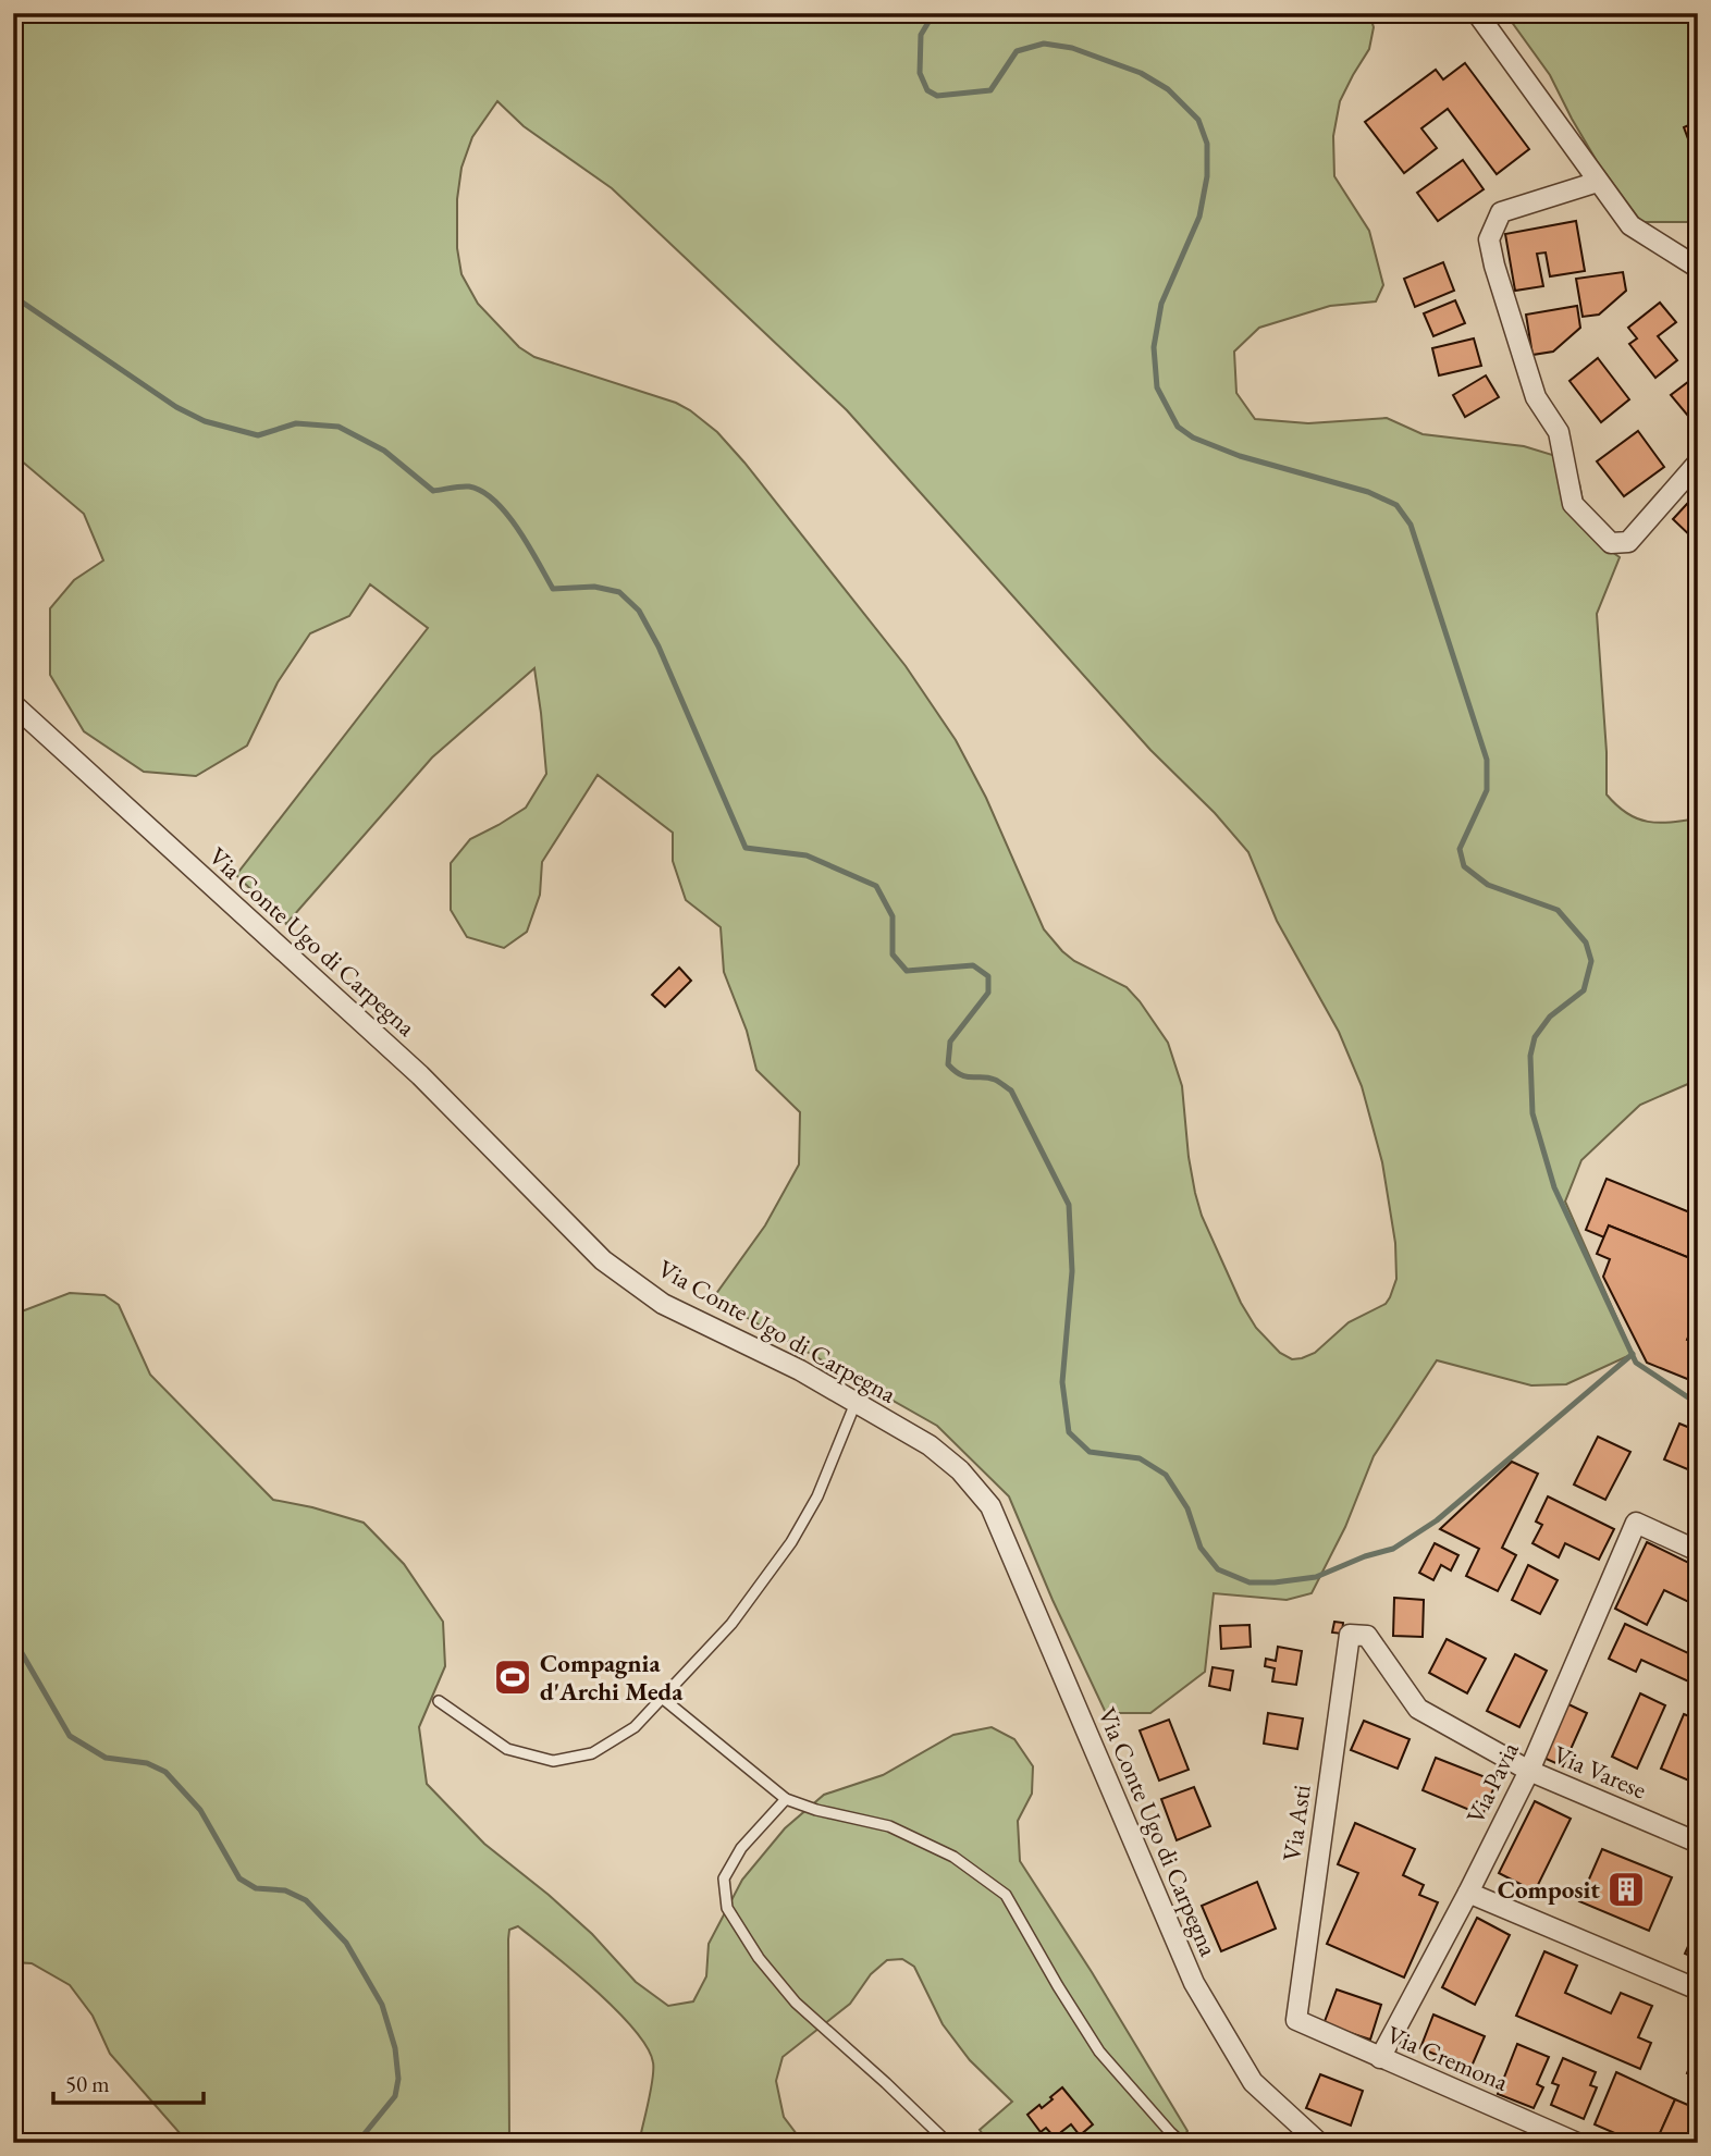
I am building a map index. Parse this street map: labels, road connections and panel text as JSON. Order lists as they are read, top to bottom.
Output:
{
  "streets": {
    "street": [
      "Via Conte Ugo di Carpegna",
      "Via Varese",
      "Via Pavia",
      "Via Asti",
      "Via Cremona"
    ]
  },
  "crossings": [
    ["Via Varese", "Via Pavia"],
    ["Via Varese", "Via Asti"],
    ["Via Pavia", "Via Cremona"],
    ["Via Asti", "Via Cremona"]
  ],
  "places": {
    "sports": ["Compagnia d'Archi Meda"],
    "building": ["Composit"]
  },
  "scale_bar": "50 m"
}
